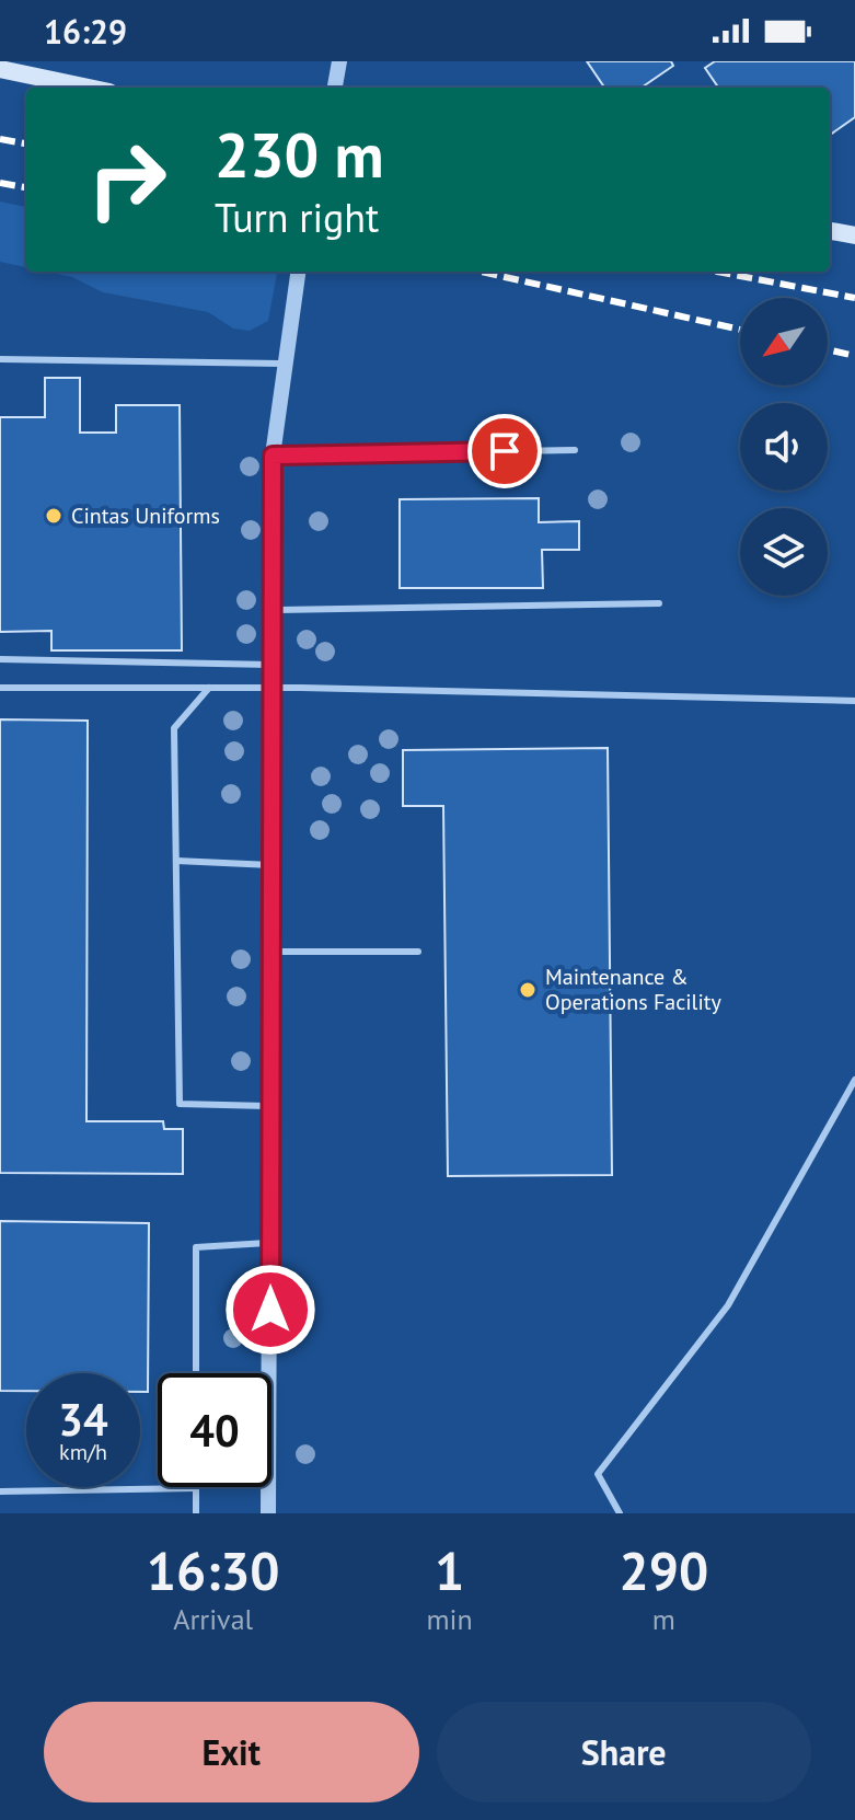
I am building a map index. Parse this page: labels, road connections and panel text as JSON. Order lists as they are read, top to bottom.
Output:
{
  "places": ["Cintas Uniforms", "Maintenance & Operations Facility"],
  "north": "bottom left",
  "page": {
    "status": "16:29",
    "turn": ["230 m", "Turn right"],
    "speed": "34 km/h",
    "limit": "40",
    "eta": [
      "16:30",
      "Arrival",
      "1",
      "min",
      "290",
      "m"
    ],
    "buttons": ["Exit", "Share"]
  }
}
